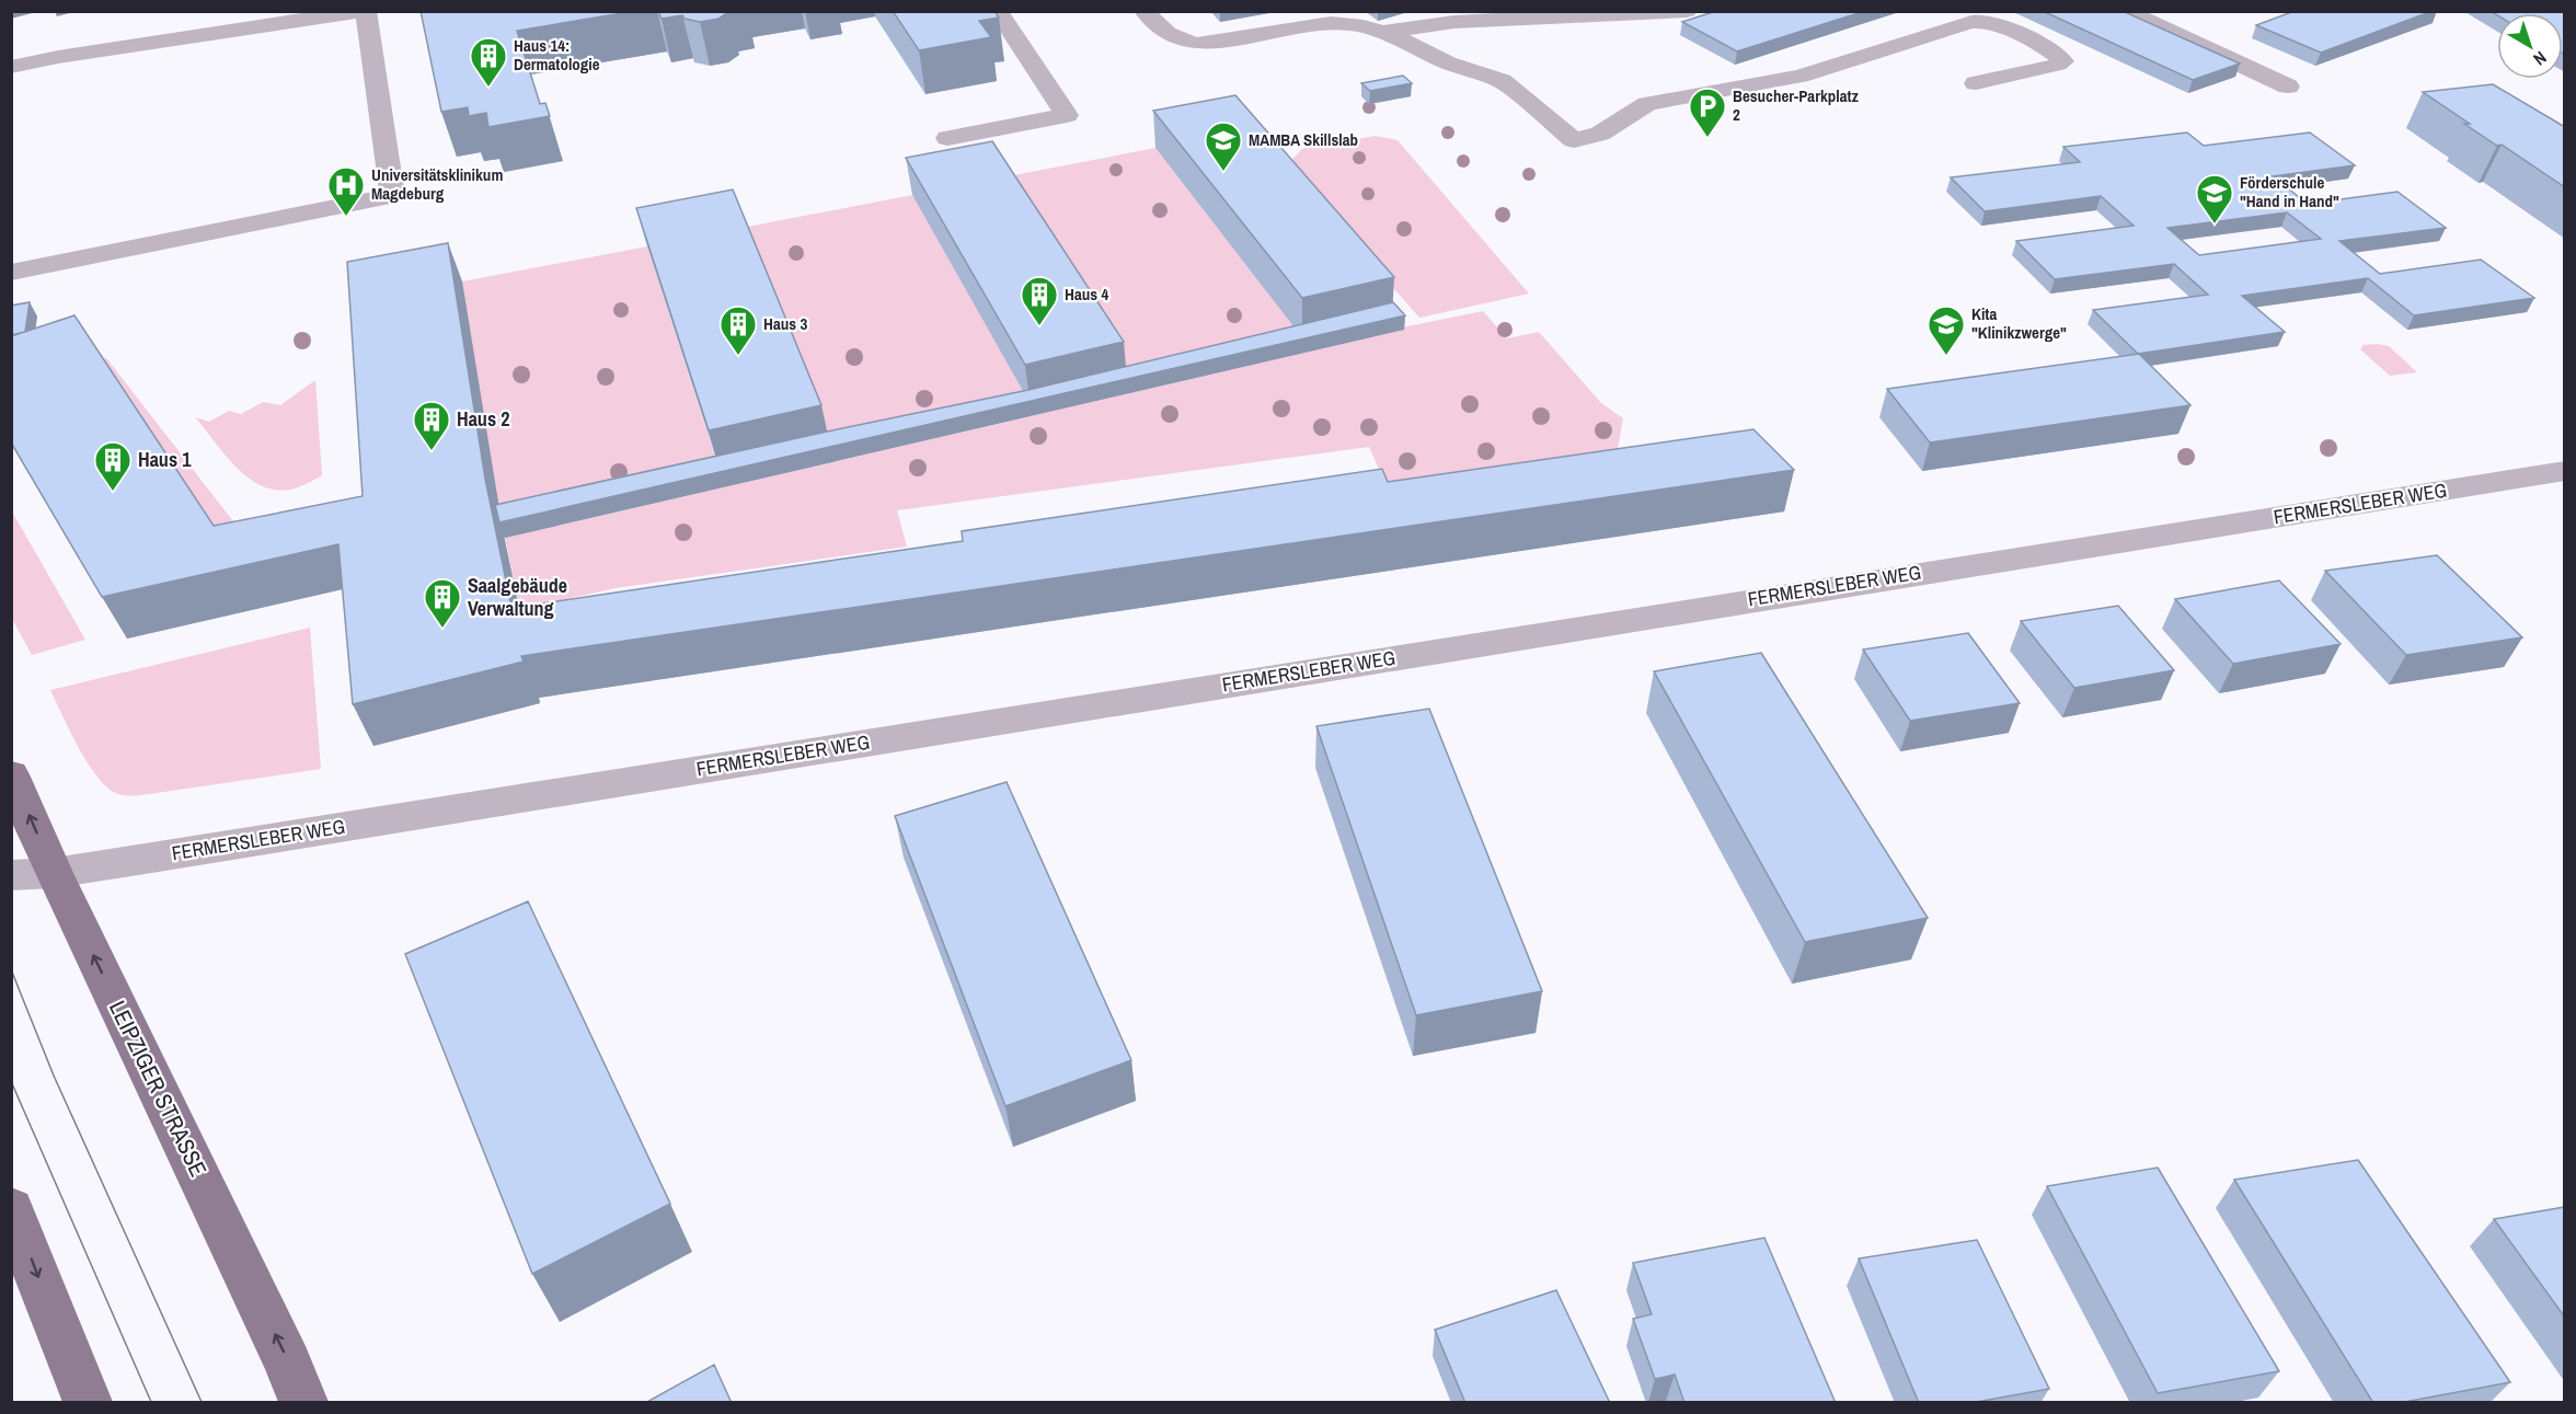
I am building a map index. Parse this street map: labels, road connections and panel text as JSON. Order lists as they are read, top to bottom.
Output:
{
  "streets": {
    "main road": ["LEIPZIGER STRASSE"],
    "street": ["FERMERSLEBER WEG"]
  },
  "crossings": [
    ["FERMERSLEBER WEG", "LEIPZIGER STRASSE"]
  ],
  "places": {
    "building": [
      "Haus 14: Dermatologie",
      "Haus 4",
      "Haus 3",
      "Haus 2",
      "Haus 1",
      "Saalgebäude Verwaltung"
    ],
    "parking": ["Besucher-Parkplatz 2"],
    "school or university": ["MAMBA Skillslab", "Förderschule \"Hand in Hand\"", "Kita \"Klinikzwerge\""],
    "hospital": ["Universitätsklinikum Magdeburg"]
  },
  "north": "bottom right"
}
